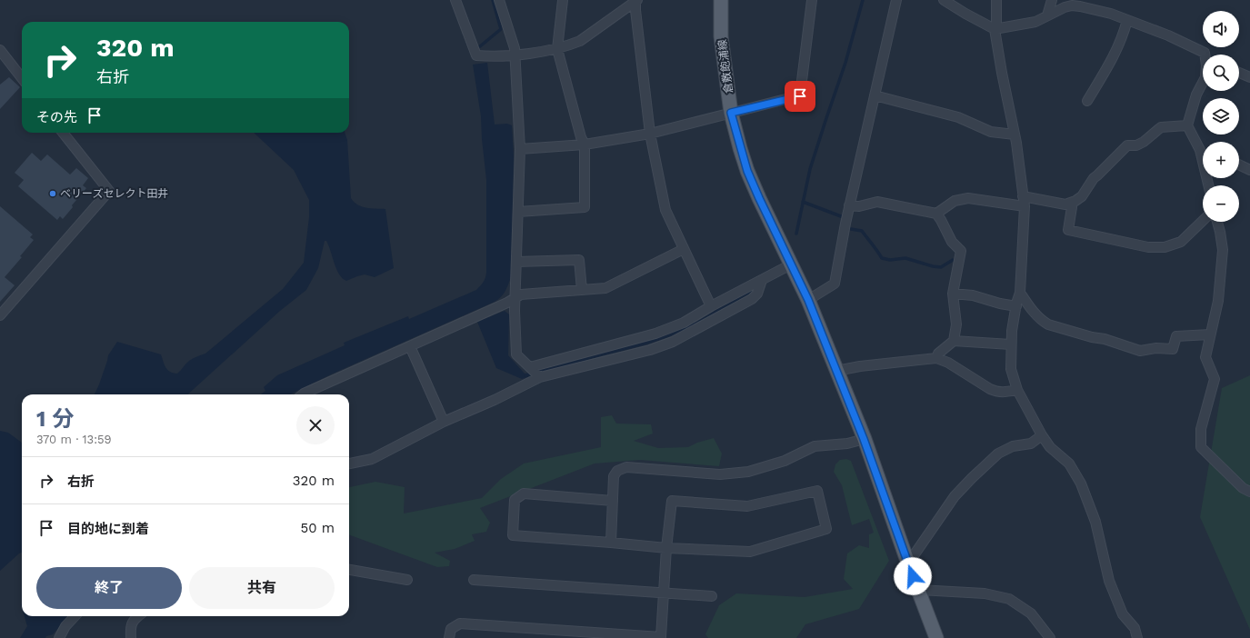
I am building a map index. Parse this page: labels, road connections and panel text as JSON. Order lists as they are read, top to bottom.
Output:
{
  "streets": {
    "main road": ["倉敷飽浦線"]
  },
  "places": ["ベリーズセレクト田井"],
  "page": {
    "map_buttons": ["+", "−"],
    "turn": ["320 m", "右折"],
    "then": "その先",
    "heading": ["1 分", "370 m · 13:59"],
    "list": [
      {
        "name": "右折",
        "value": "320 m"
      },
      {
        "name": "目的地に到着",
        "value": "50 m"
      }
    ],
    "buttons": ["終了", "共有"]
  }
}
